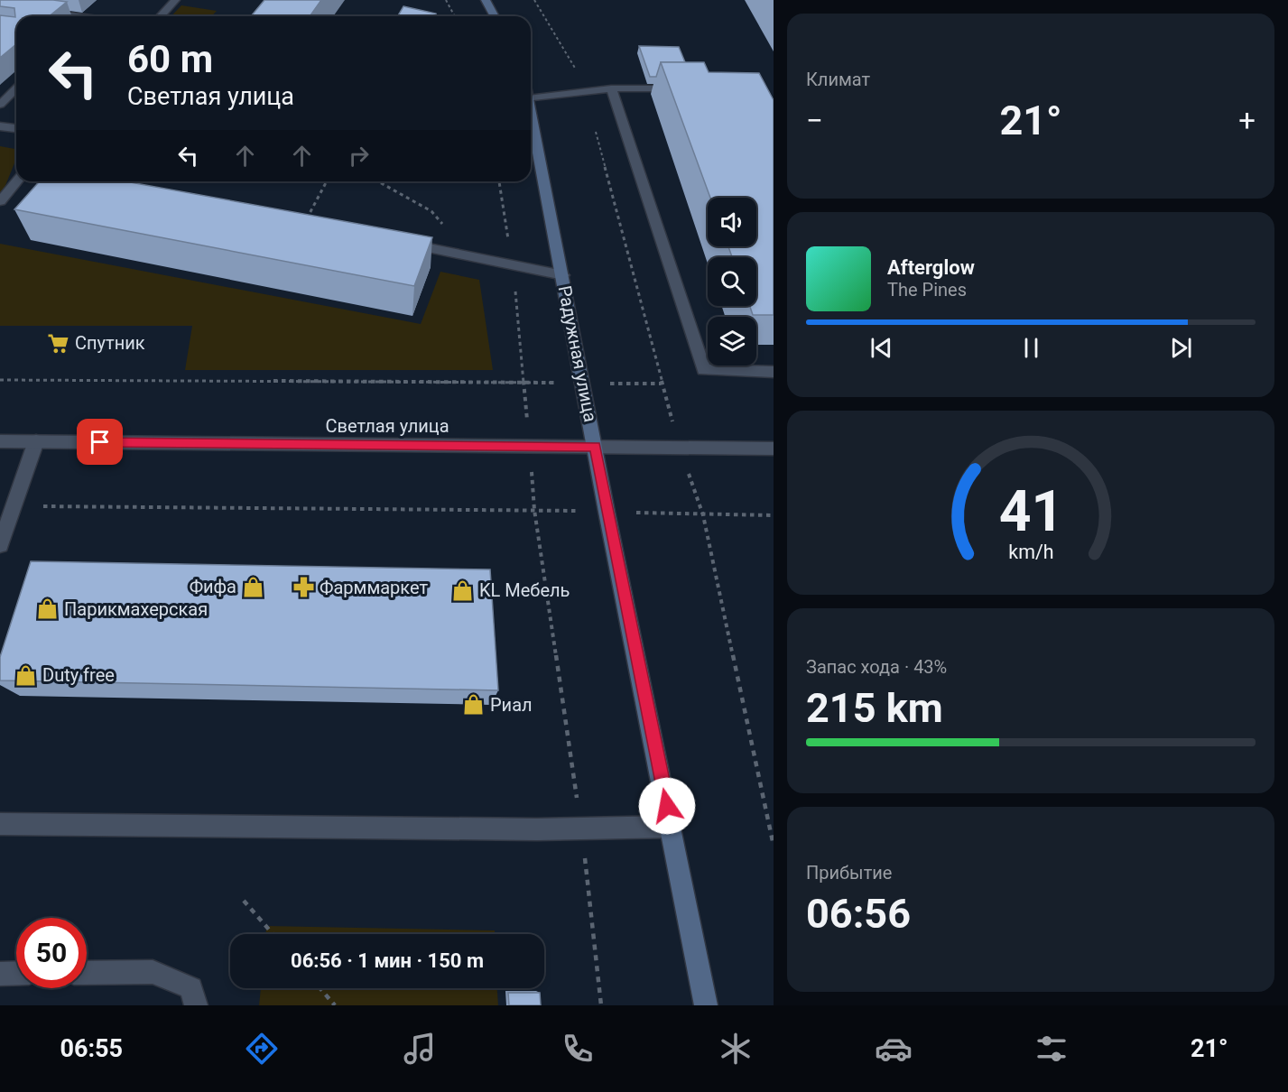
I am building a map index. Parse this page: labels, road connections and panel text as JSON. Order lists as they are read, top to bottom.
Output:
{
  "streets": {
    "main road": ["Радужная улица"],
    "street": ["Светлая улица"]
  },
  "crossings": [
    ["Радужная улица", "Светлая улица"]
  ],
  "places": {
    "supermarket": ["Спутник"],
    "shop": [
      "Фифа",
      "KL Мебель",
      "Парикмахерская",
      "Duty free",
      "Риал"
    ],
    "pharmacy": ["Фарммаркет"]
  },
  "page": {
    "tile": [
      "Климат",
      ["Запас хода · 43%", "215 km"],
      ["Прибытие", "06:56"]
    ],
    "turn": ["60 m", "Светлая улица"],
    "heat": ["−", "21°", "+"],
    "song": ["Afterglow", "The Pines"],
    "limit": "50",
    "trip": "06:56 · 1 мин · 150 m",
    "tabs": ["06:55", "21°"],
    "gauge": ["41", "km/h"]
  }
}
